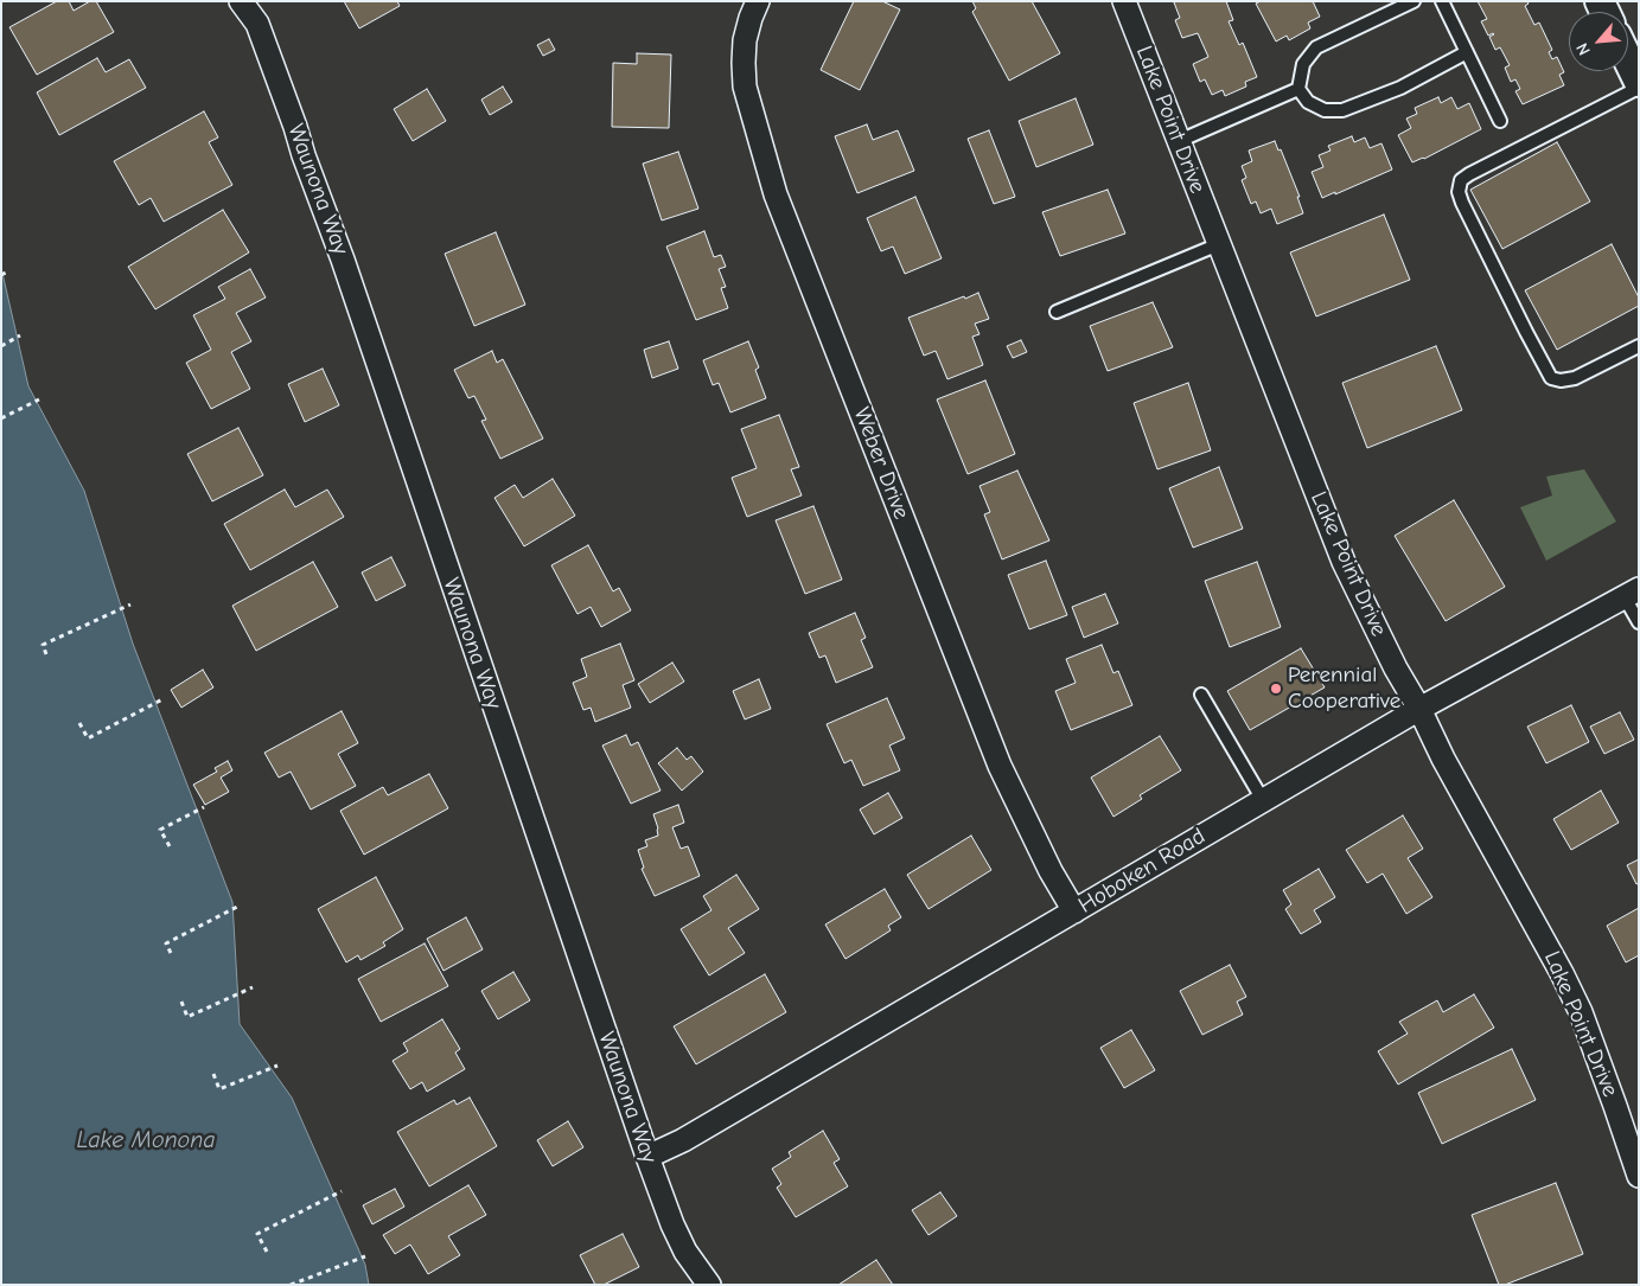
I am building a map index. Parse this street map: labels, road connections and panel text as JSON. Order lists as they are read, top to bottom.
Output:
{
  "streets": {
    "street": [
      "Lake Point Drive",
      "Waunona Way",
      "Weber Drive",
      "Hoboken Road"
    ]
  },
  "crossings": [
    ["Lake Point Drive", "Hoboken Road"],
    ["Waunona Way", "Hoboken Road"],
    ["Weber Drive", "Hoboken Road"]
  ],
  "water": ["Lake Monona"],
  "places": ["Perennial Cooperative"],
  "north": "bottom left"
}
